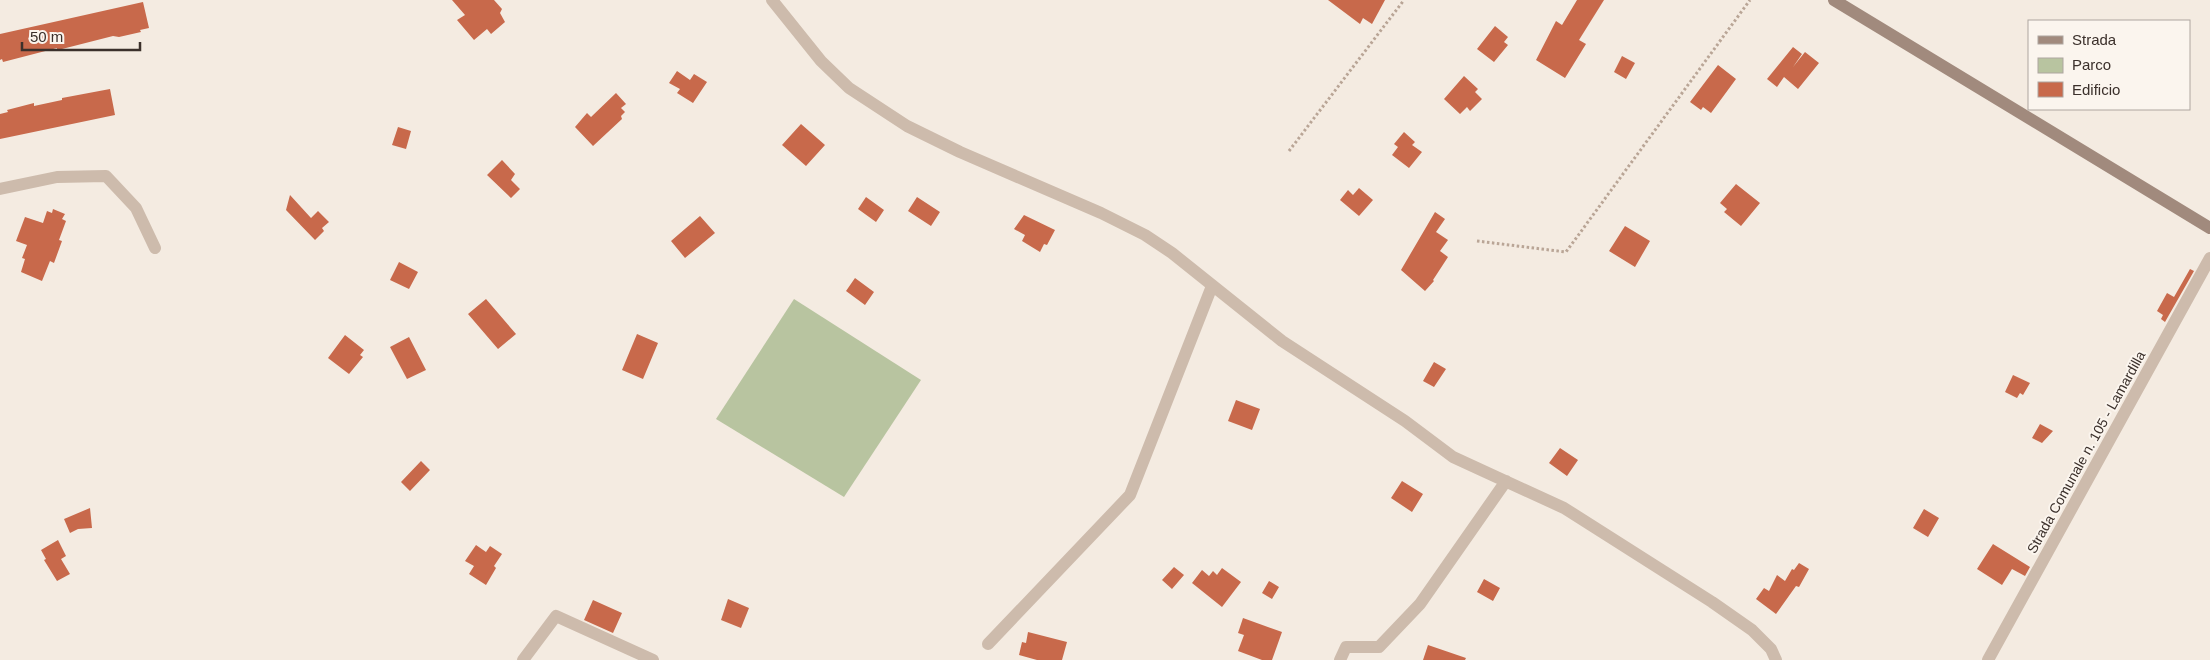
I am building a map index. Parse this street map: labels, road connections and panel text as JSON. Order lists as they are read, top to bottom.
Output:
{
  "streets": {
    "street": ["Strada Comunale n. 105 - Lamardilla"]
  },
  "legend": ["Strada", "Parco", "Edificio"],
  "scale_bar": "50 m"
}
